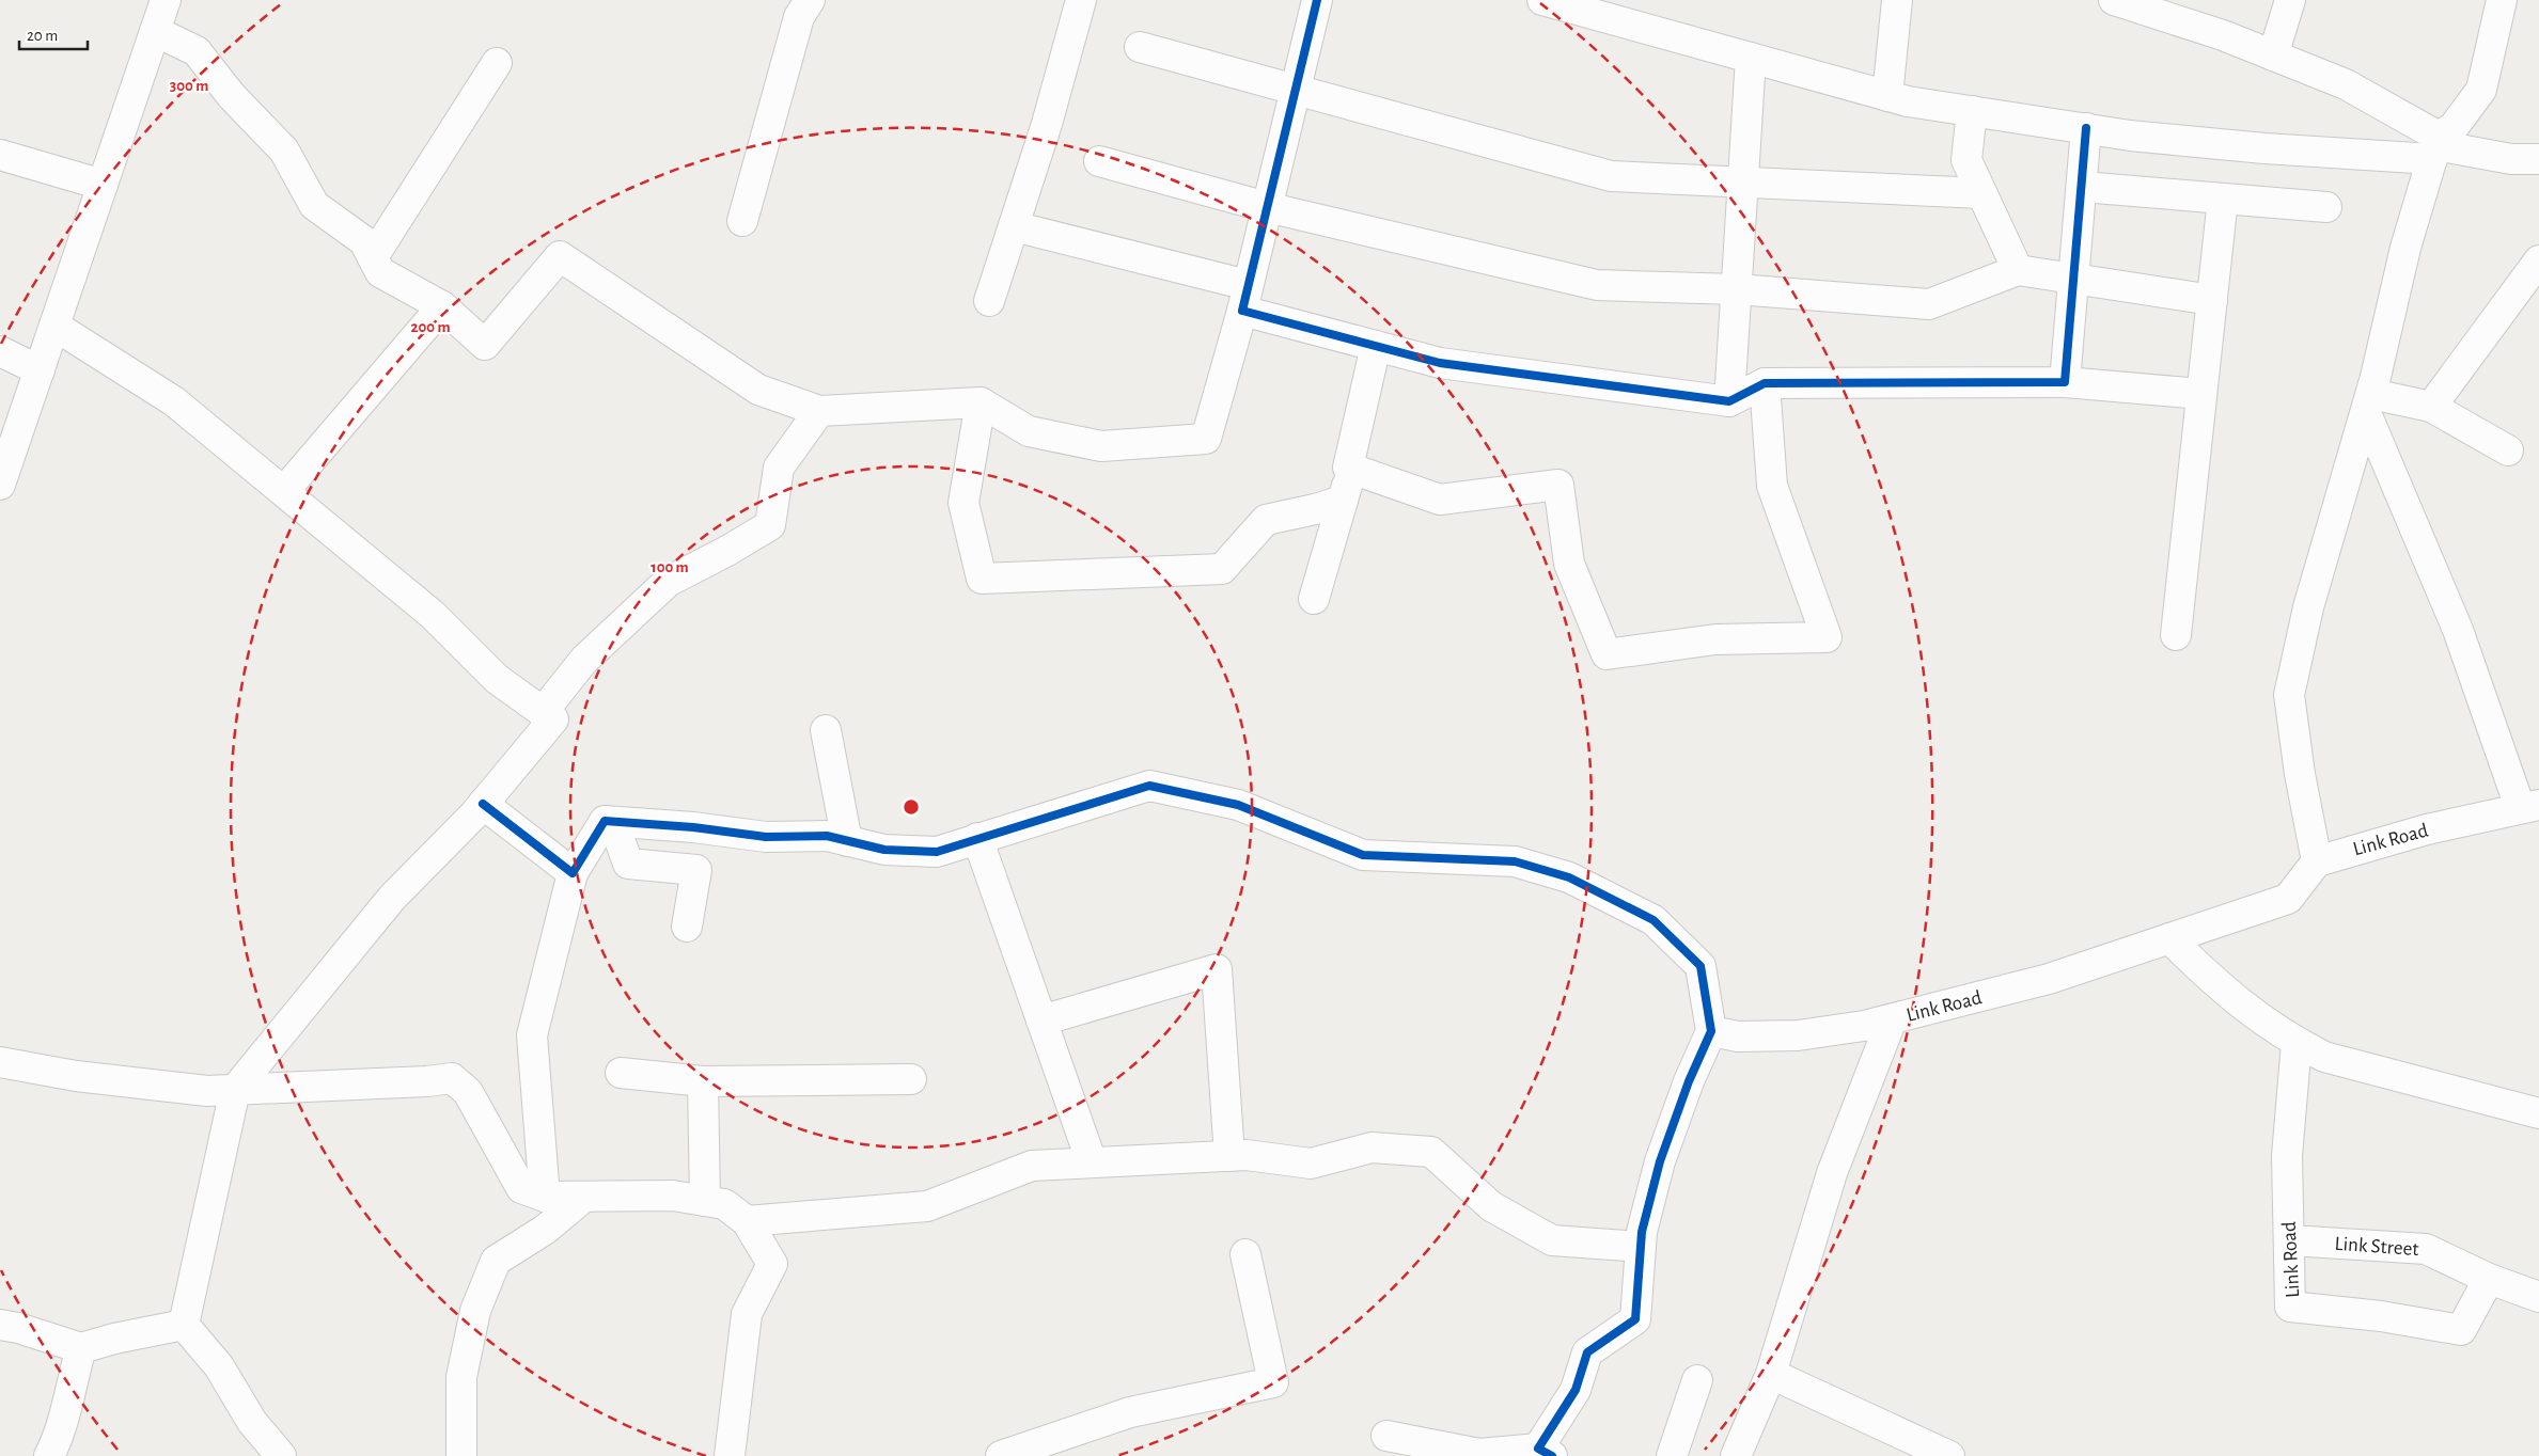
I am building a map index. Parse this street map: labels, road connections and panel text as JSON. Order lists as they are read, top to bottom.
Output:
{
  "streets": {
    "street": ["Link Road", "Link Street"]
  },
  "crossings": [
    ["Link Road", "Link Street"]
  ],
  "scale_bar": "20 m",
  "rings": ["300 m", "200 m", "100 m"]
}
